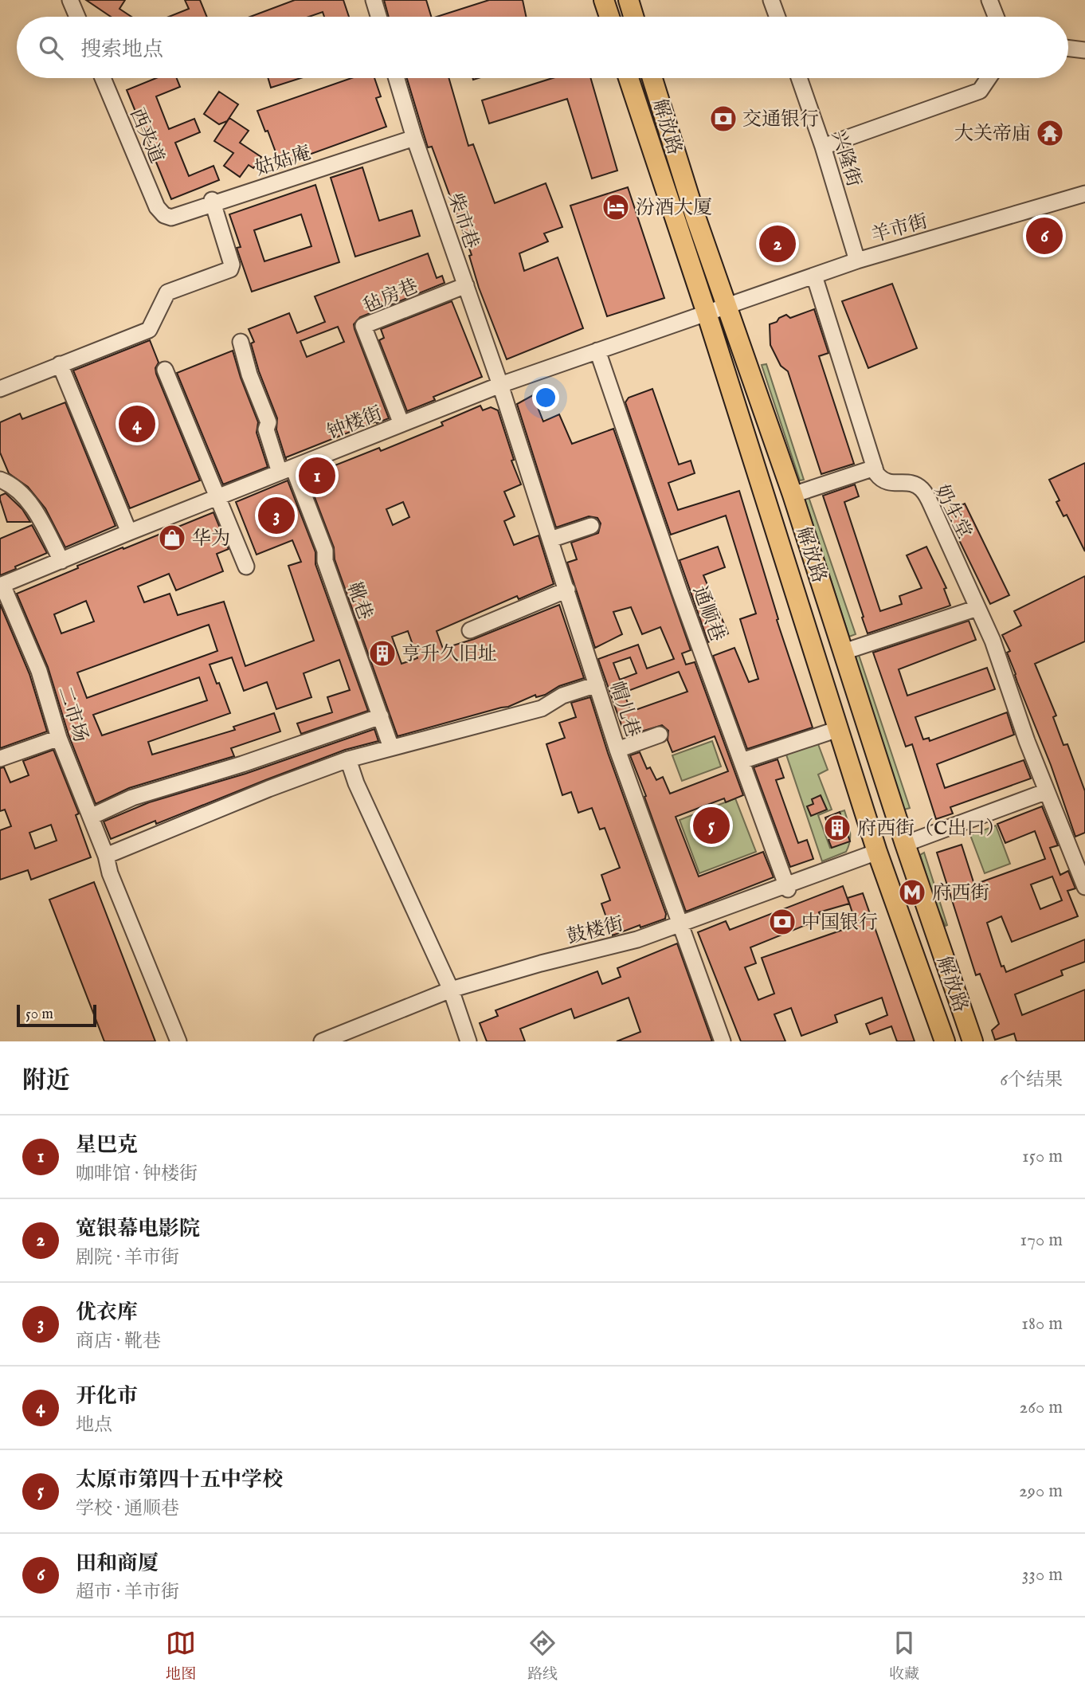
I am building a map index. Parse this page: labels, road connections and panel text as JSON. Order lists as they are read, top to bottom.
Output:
{
  "streets": {
    "main road": ["解放路"],
    "street": [
      "西夹道",
      "兴隆街",
      "姑姑庵",
      "柴市巷",
      "羊市街",
      "毡房巷",
      "钟楼街",
      "奶生堂",
      "靴巷",
      "通顺巷",
      "帽儿巷",
      "二市场",
      "鼓楼街"
    ]
  },
  "crossings": [
    ["解放路", "羊市街"],
    ["解放路", "钟楼街"],
    ["解放路", "鼓楼街"],
    ["西夹道", "姑姑庵"],
    ["兴隆街", "羊市街"],
    ["姑姑庵", "柴市巷"],
    ["柴市巷", "毡房巷"],
    ["柴市巷", "钟楼街"],
    ["柴市巷", "帽儿巷"],
    ["羊市街", "钟楼街"],
    ["毡房巷", "钟楼街"],
    ["钟楼街", "靴巷"],
    ["钟楼街", "通顺巷"],
    ["钟楼街", "帽儿巷"],
    ["钟楼街", "二市场"],
    ["通顺巷", "鼓楼街"],
    ["帽儿巷", "鼓楼街"]
  ],
  "places": {
    "bank": ["交通银行", "中国银行"],
    "temple": ["大关帝庙"],
    "hotel": ["汾酒大厦"],
    "shop": ["华为"],
    "building": ["亨升久旧址", "府西街（C出口）"],
    "metro station": ["府西街"]
  },
  "scale_bar": "50 m",
  "page": {
    "search": "搜索地点",
    "pins": [
      "6",
      "2",
      "4",
      "1",
      "3",
      "5"
    ],
    "scale": "50 m",
    "heading": ["附近", "6个结果"],
    "list": [
      {
        "mark": "1",
        "name": "星巴克",
        "note": "咖啡馆 · 钟楼街",
        "value": "150 m"
      },
      {
        "mark": "2",
        "name": "宽银幕电影院",
        "note": "剧院 · 羊市街",
        "value": "170 m"
      },
      {
        "mark": "3",
        "name": "优衣库",
        "note": "商店 · 靴巷",
        "value": "180 m"
      },
      {
        "mark": "4",
        "name": "开化市",
        "note": "地点",
        "value": "260 m"
      },
      {
        "mark": "5",
        "name": "太原市第四十五中学校",
        "note": "学校 · 通顺巷",
        "value": "290 m"
      },
      {
        "mark": "6",
        "name": "田和商厦",
        "note": "超市 · 羊市街",
        "value": "330 m"
      }
    ],
    "nav": ["地图", "路线", "收藏"]
  }
}
